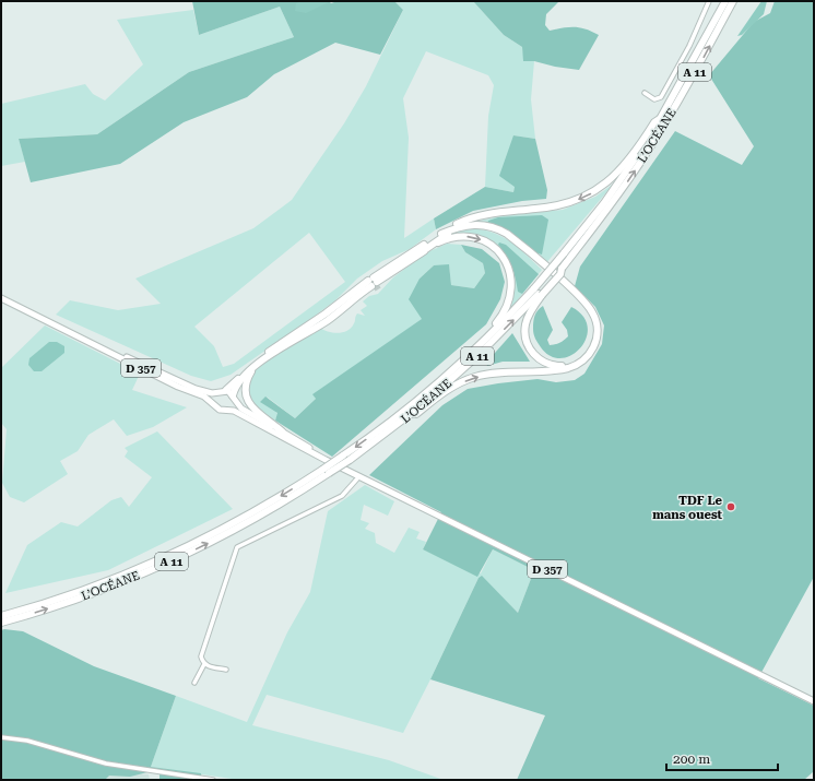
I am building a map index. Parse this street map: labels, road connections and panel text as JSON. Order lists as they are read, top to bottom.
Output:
{
  "streets": {
    "highway": ["A 11", "L’OCÉANE"],
    "main road": ["D 357"]
  },
  "places": ["TDF Le mans ouest"],
  "scale_bar": "200 m"
}
